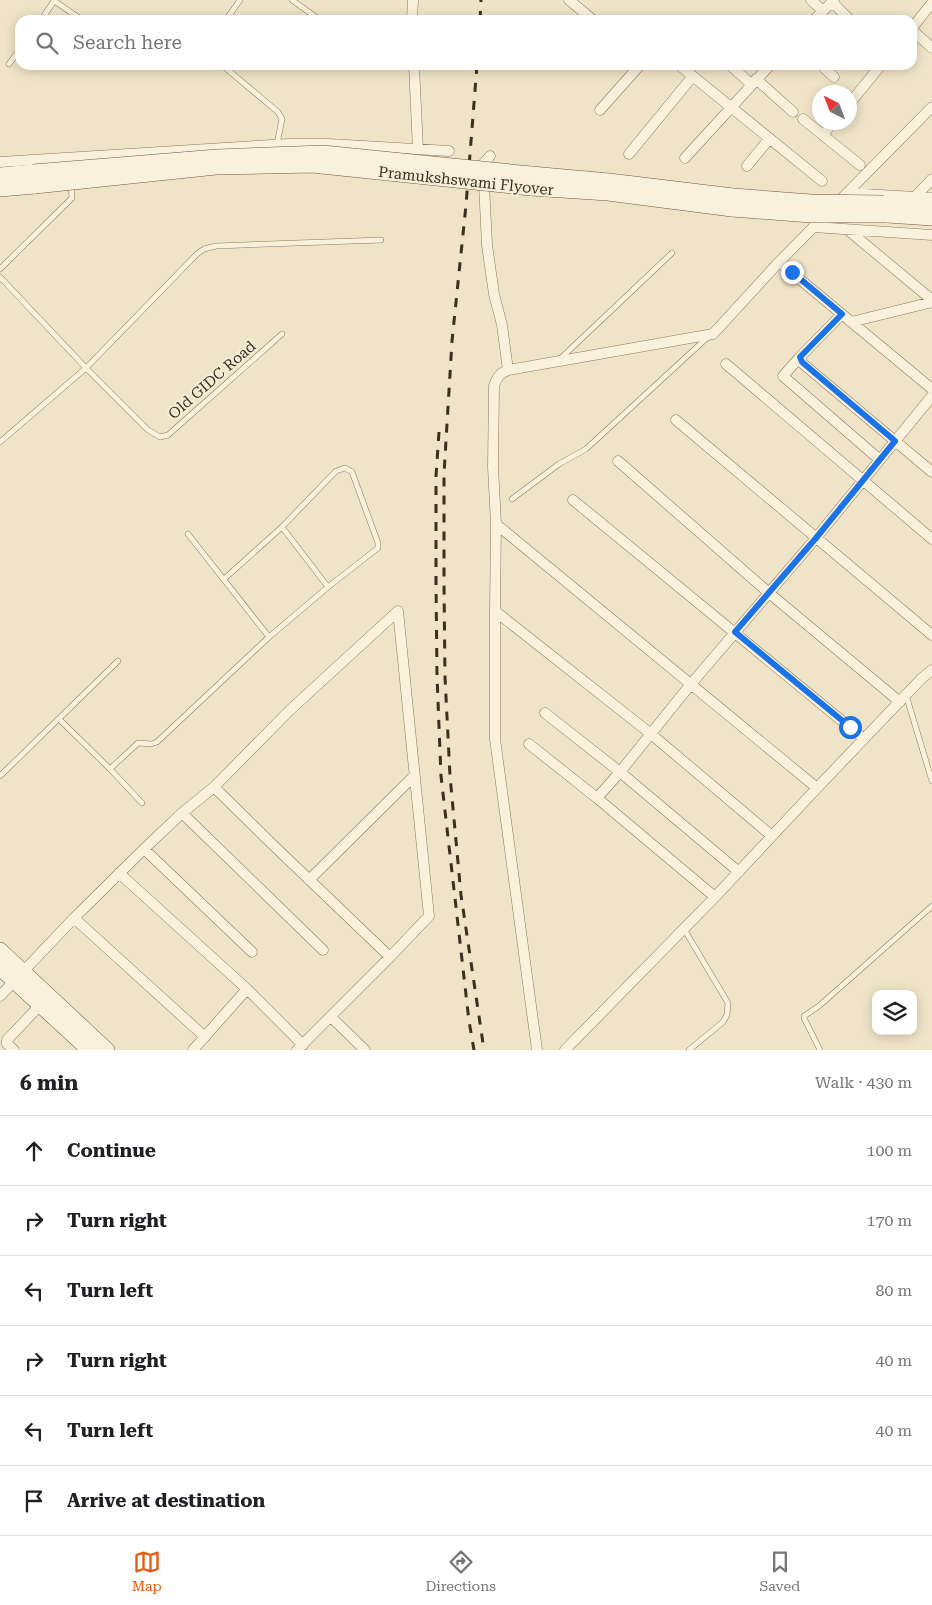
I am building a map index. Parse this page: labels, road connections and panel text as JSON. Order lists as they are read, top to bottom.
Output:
{
  "streets": {
    "main road": ["Pramukshswami Flyover"],
    "lane": ["Old GIDC Road"]
  },
  "north": "top left",
  "page": {
    "search": "Search here",
    "heading": ["6 min", "Walk · 430 m"],
    "list": [
      ["Continue", "100 m"],
      ["Turn right", "170 m"],
      ["Turn left", "80 m"],
      ["Turn right", "40 m"],
      ["Turn left", "40 m"],
      "Arrive at destination"
    ],
    "nav": ["Map", "Directions", "Saved"]
  }
}
